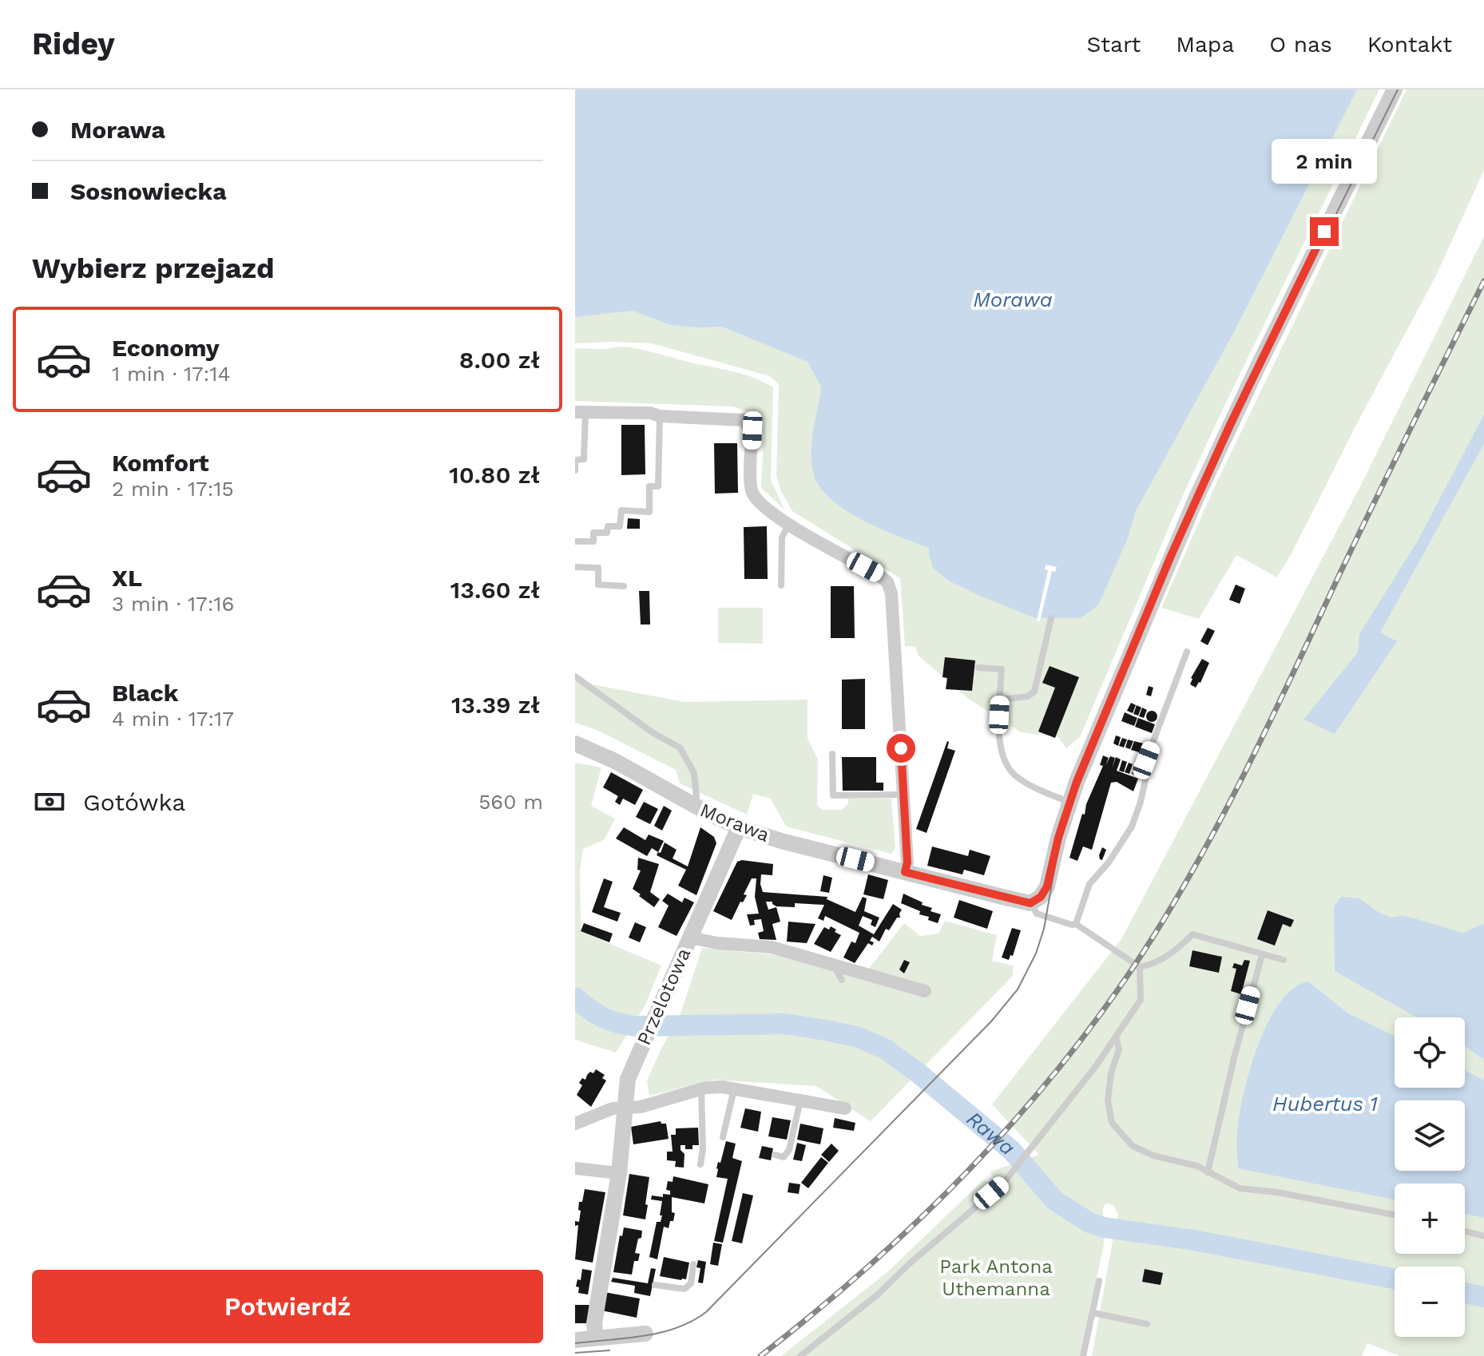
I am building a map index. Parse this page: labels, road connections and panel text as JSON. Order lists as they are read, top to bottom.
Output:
{
  "streets": {
    "street": ["Morawa", "Przelotowa"]
  },
  "crossings": [
    ["Morawa", "Przelotowa"]
  ],
  "water": ["Morawa", "Hubertus 1", "Rawa"],
  "parks": ["Park Antona Uthemanna"],
  "page": {
    "header": "Ridey",
    "nav": [
      "Start",
      "Mapa",
      "O nas",
      "Kontakt"
    ],
    "banner": ["Morawa", "Sosnowiecka"],
    "bubble": "2 min",
    "heading": "Wybierz przejazd",
    "list": [
      {
        "name": "Economy",
        "note": "1 min · 17:14",
        "value": "8.00 zł"
      },
      {
        "name": "Komfort",
        "note": "2 min · 17:15",
        "value": "10.80 zł"
      },
      {
        "name": "XL",
        "note": "3 min · 17:16",
        "value": "13.60 zł"
      },
      {
        "name": "Black",
        "note": "4 min · 17:17",
        "value": "13.39 zł"
      }
    ],
    "pay": ["Gotówka", "560 m"],
    "map_buttons": ["+", "−"],
    "buttons": "Potwierdź"
  }
}
